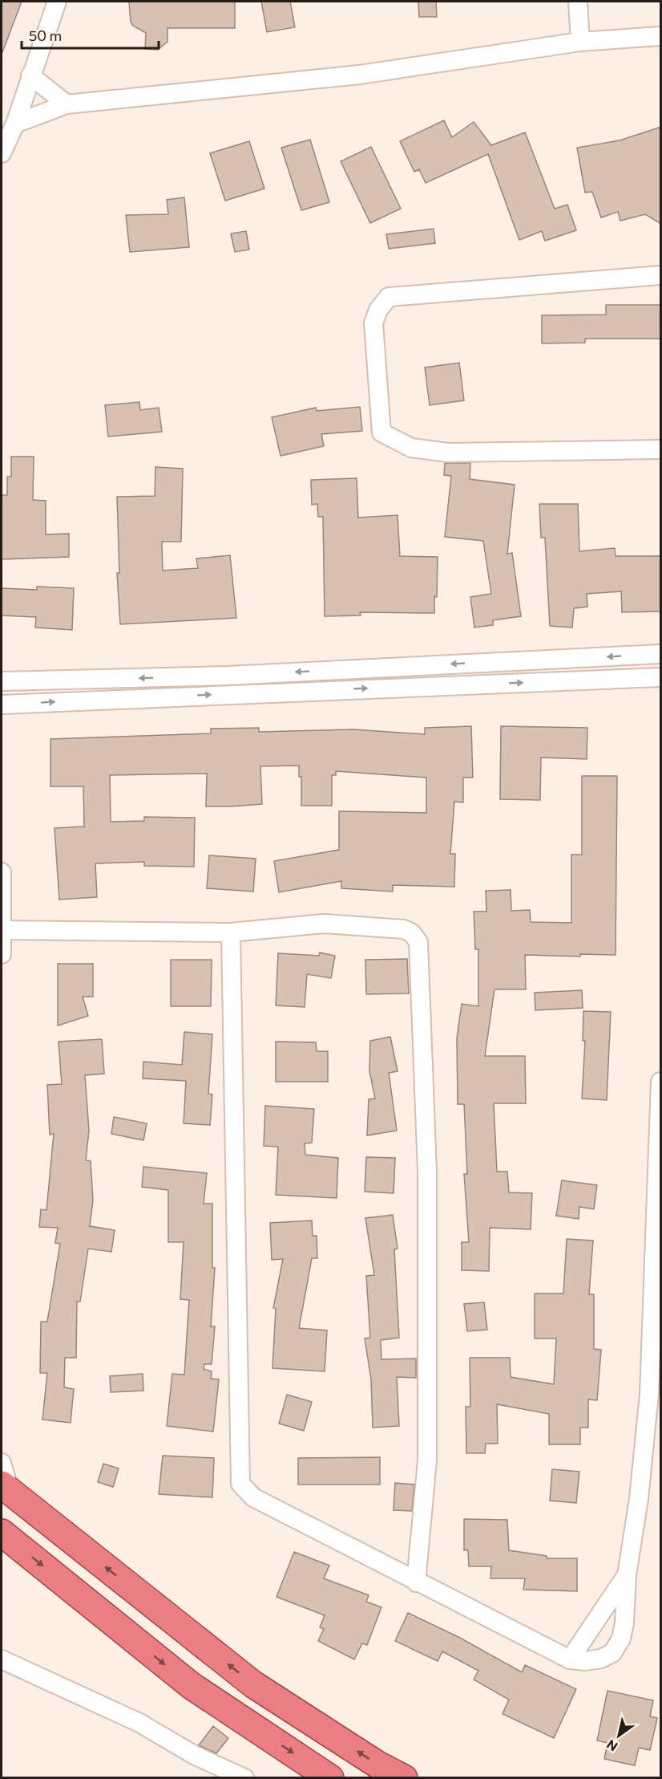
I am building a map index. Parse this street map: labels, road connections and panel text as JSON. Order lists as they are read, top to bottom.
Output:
{
  "scale_bar": "50 m",
  "north": "bottom left"
}
